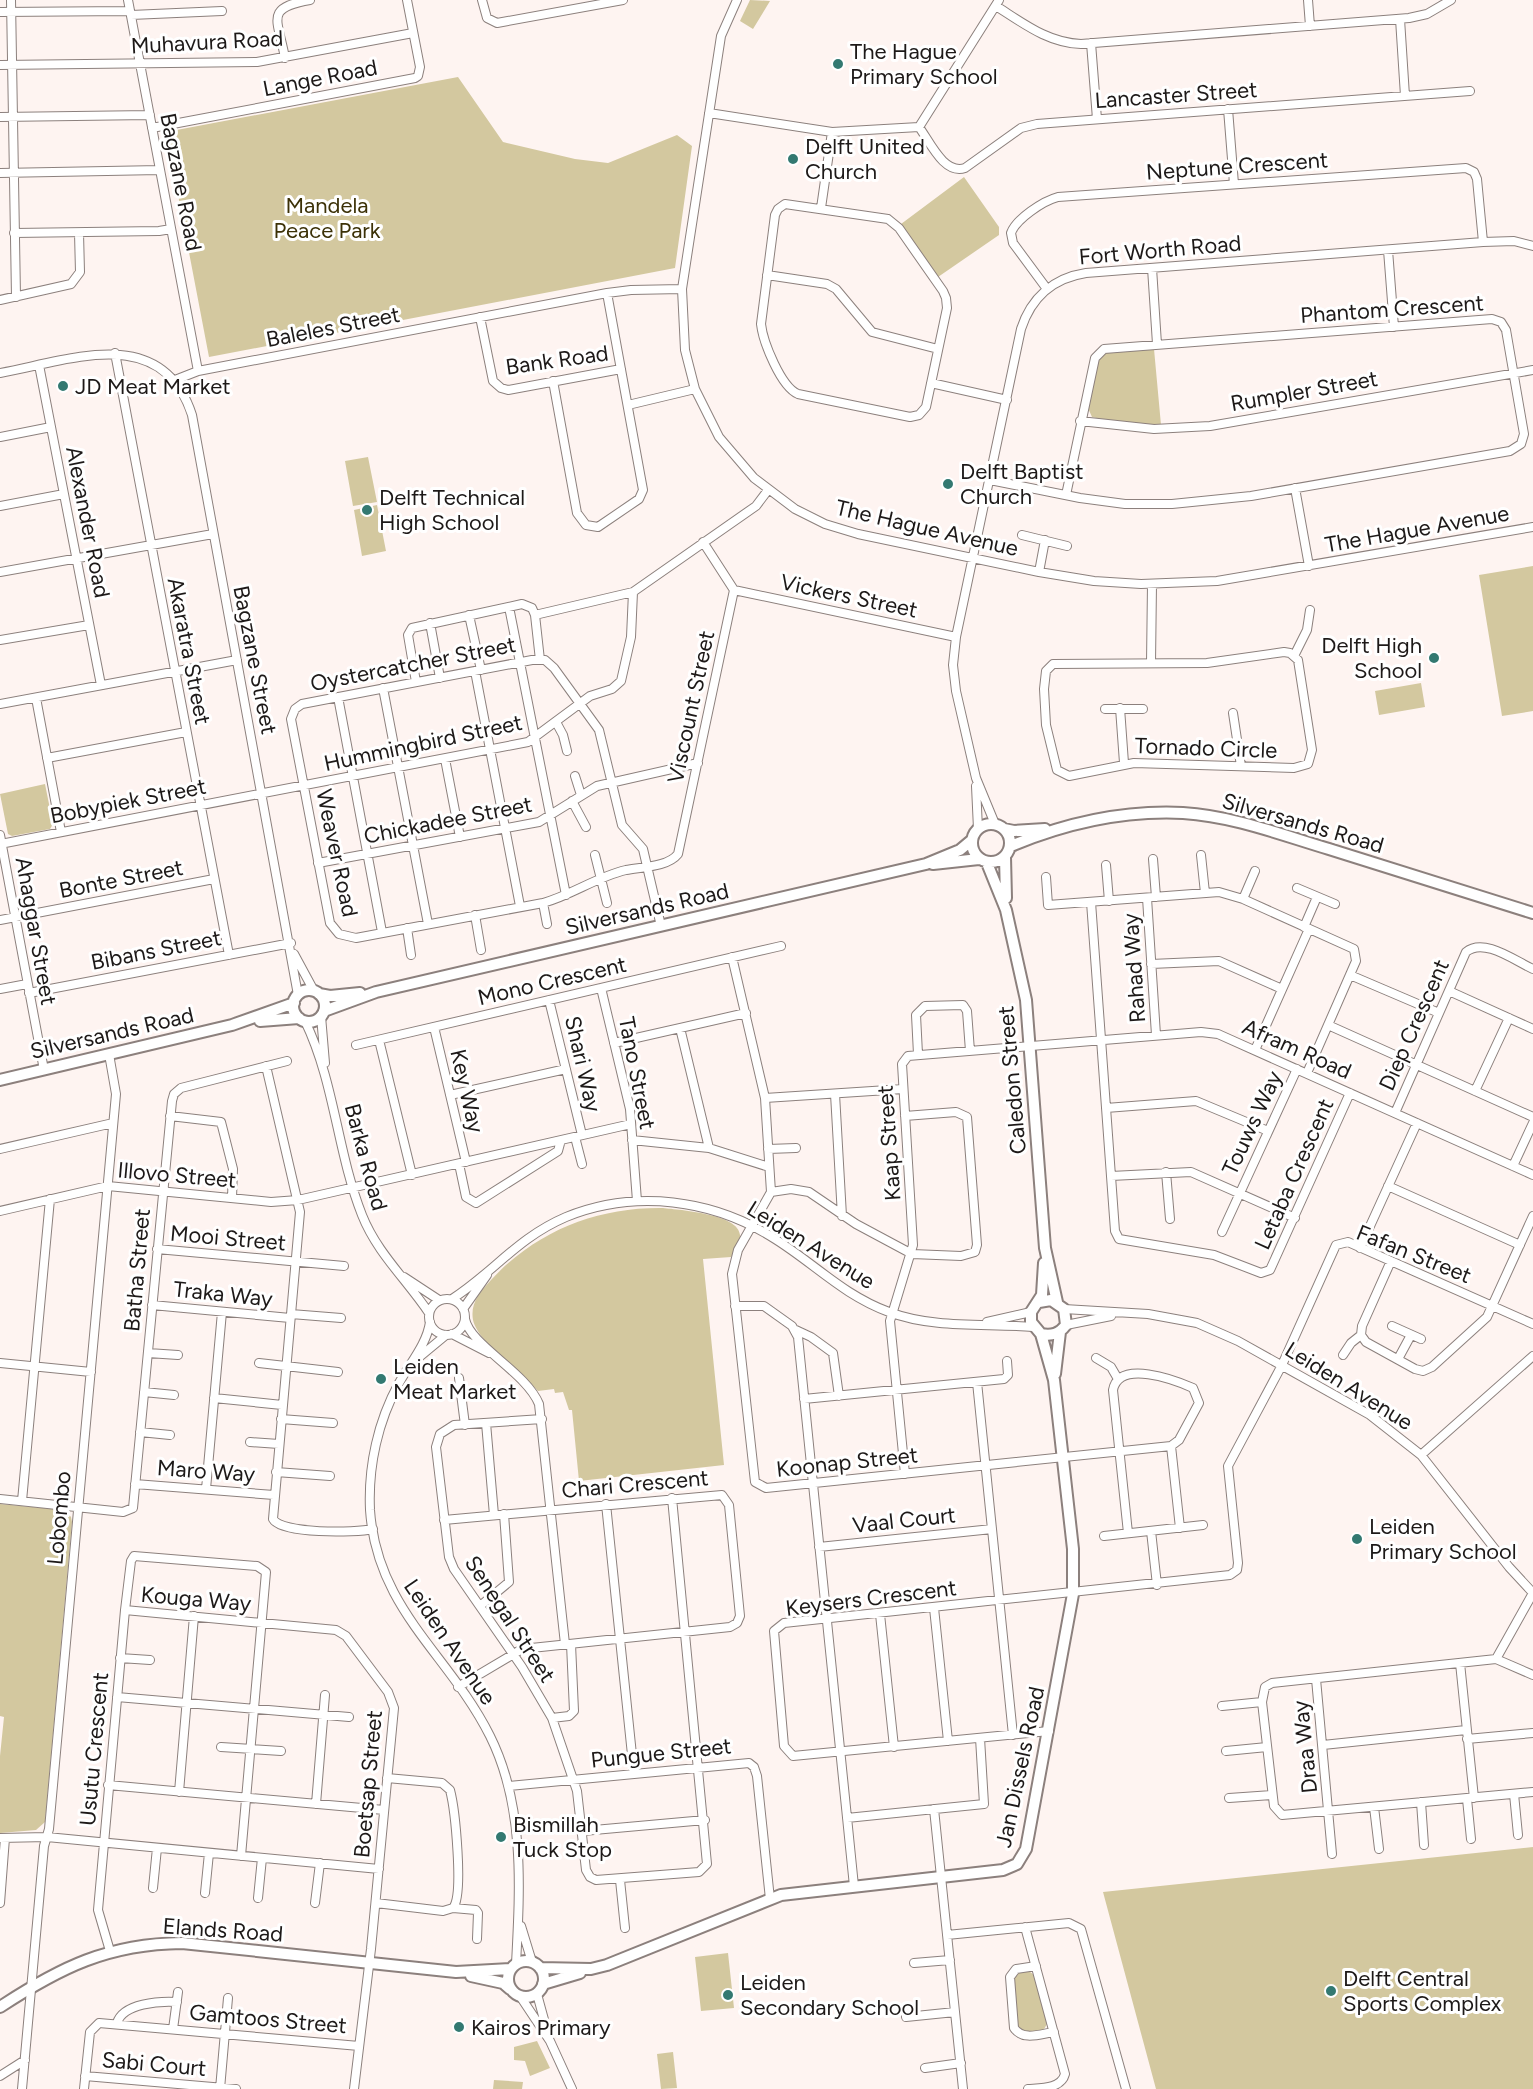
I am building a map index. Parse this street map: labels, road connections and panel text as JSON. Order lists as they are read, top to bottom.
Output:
{
  "streets": {
    "street": [
      "Muhavura Road",
      "Lange Road",
      "Lancaster Street",
      "Neptune Crescent",
      "Bagzane Road",
      "Fort Worth Road",
      "Phantom Crescent",
      "Baleles Street",
      "Bank Road",
      "Rumpler Street",
      "Alexander Road",
      "The Hague Avenue",
      "Vickers Street",
      "Akaratra Street",
      "Bagzane Street",
      "Oystercatcher Street",
      "Viscount Street",
      "Hummingbird Street",
      "Tornado Circle",
      "Bobypiek Street",
      "Chickadee Street",
      "Silversands Road",
      "Weaver Road",
      "Bonte Street",
      "Ahaggar Street",
      "Bibans Street",
      "Rahad Way",
      "Mono Crescent",
      "Diep Crescent",
      "Afram Road",
      "Shari Way",
      "Tano Street",
      "Caledon Street",
      "Key Way",
      "Touws Way",
      "Kaap Street",
      "Barka Road",
      "Letaba Crescent",
      "Illovo Street",
      "Mooi Street",
      "Leiden Avenue",
      "Fafan Street",
      "Batha Street",
      "Traka Way",
      "Koonap Street",
      "Maro Way",
      "Chari Crescent",
      "Lobombo",
      "Vaal Court",
      "Keysers Crescent",
      "Kouga Way",
      "Senegal Street",
      "Draa Way",
      "Usutu Crescent",
      "Pungue Street",
      "Jan Dissels Road",
      "Boetsap Street",
      "Elands Road",
      "Gamtoos Street",
      "Sabi Court"
    ]
  },
  "crossings": [
    ["Muhavura Road", "Lange Road"],
    ["Muhavura Road", "Bagzane Road"],
    ["Lange Road", "Bagzane Road"],
    ["Neptune Crescent", "Fort Worth Road"],
    ["Bagzane Road", "Baleles Street"],
    ["Fort Worth Road", "Phantom Crescent"],
    ["Fort Worth Road", "The Hague Avenue"],
    ["Fort Worth Road", "Vickers Street"],
    ["Fort Worth Road", "Silversands Road"],
    ["Fort Worth Road", "Caledon Street"],
    ["Phantom Crescent", "Rumpler Street"],
    ["Baleles Street", "Bank Road"],
    ["Baleles Street", "The Hague Avenue"],
    ["Baleles Street", "Bagzane Street"],
    ["Vickers Street", "Viscount Street"],
    ["Akaratra Street", "Bobypiek Street"],
    ["Akaratra Street", "Bonte Street"],
    ["Akaratra Street", "Bibans Street"],
    ["Bagzane Street", "Hummingbird Street"],
    ["Bagzane Street", "Bobypiek Street"],
    ["Bagzane Street", "Silversands Road"],
    ["Bagzane Street", "Bibans Street"],
    ["Bagzane Street", "Barka Road"],
    ["Oystercatcher Street", "Weaver Road"],
    ["Viscount Street", "Chickadee Street"],
    ["Hummingbird Street", "Bobypiek Street"],
    ["Hummingbird Street", "Weaver Road"],
    ["Bobypiek Street", "Ahaggar Street"],
    ["Chickadee Street", "Weaver Road"],
    ["Silversands Road", "Ahaggar Street"],
    ["Silversands Road", "Caledon Street"],
    ["Silversands Road", "Barka Road"],
    ["Silversands Road", "Lobombo"],
    ["Bonte Street", "Ahaggar Street"],
    ["Ahaggar Street", "Bibans Street"],
    ["Rahad Way", "Afram Road"],
    ["Mono Crescent", "Shari Way"],
    ["Mono Crescent", "Tano Street"],
    ["Mono Crescent", "Key Way"],
    ["Diep Crescent", "Afram Road"],
    ["Afram Road", "Caledon Street"],
    ["Afram Road", "Touws Way"],
    ["Afram Road", "Letaba Crescent"],
    ["Shari Way", "Illovo Street"],
    ["Tano Street", "Illovo Street"],
    ["Tano Street", "Leiden Avenue"],
    ["Caledon Street", "Leiden Avenue"],
    ["Caledon Street", "Jan Dissels Road"],
    ["Key Way", "Illovo Street"],
    ["Kaap Street", "Leiden Avenue"],
    ["Barka Road", "Illovo Street"],
    ["Barka Road", "Leiden Avenue"],
    ["Illovo Street", "Batha Street"],
    ["Illovo Street", "Lobombo"],
    ["Mooi Street", "Batha Street"],
    ["Leiden Avenue", "Fafan Street"],
    ["Leiden Avenue", "Koonap Street"],
    ["Leiden Avenue", "Chari Crescent"],
    ["Leiden Avenue", "Keysers Crescent"],
    ["Leiden Avenue", "Pungue Street"],
    ["Leiden Avenue", "Jan Dissels Road"],
    ["Leiden Avenue", "Elands Road"],
    ["Fafan Street", "Keysers Crescent"],
    ["Batha Street", "Traka Way"],
    ["Batha Street", "Maro Way"],
    ["Batha Street", "Lobombo"],
    ["Koonap Street", "Jan Dissels Road"],
    ["Chari Crescent", "Senegal Street"],
    ["Lobombo", "Elands Road"],
    ["Keysers Crescent", "Jan Dissels Road"],
    ["Kouga Way", "Usutu Crescent"],
    ["Kouga Way", "Boetsap Street"],
    ["Senegal Street", "Pungue Street"],
    ["Usutu Crescent", "Boetsap Street"],
    ["Usutu Crescent", "Elands Road"],
    ["Pungue Street", "Jan Dissels Road"],
    ["Jan Dissels Road", "Elands Road"],
    ["Boetsap Street", "Elands Road"],
    ["Boetsap Street", "Gamtoos Street"],
    ["Gamtoos Street", "Sabi Court"]
  ],
  "parks": ["Mandela Peace Park"],
  "places": [
    "The Hague Primary School",
    "Delft United Church",
    "JD Meat Market",
    "Delft Baptist Church",
    "Delft Technical High School",
    "Delft High School",
    "Leiden Meat Market",
    "Leiden Primary School",
    "Bismillah Tuck Stop",
    "Delft Central Sports Complex",
    "Leiden Secondary School",
    "Kairos Primary"
  ]
}
